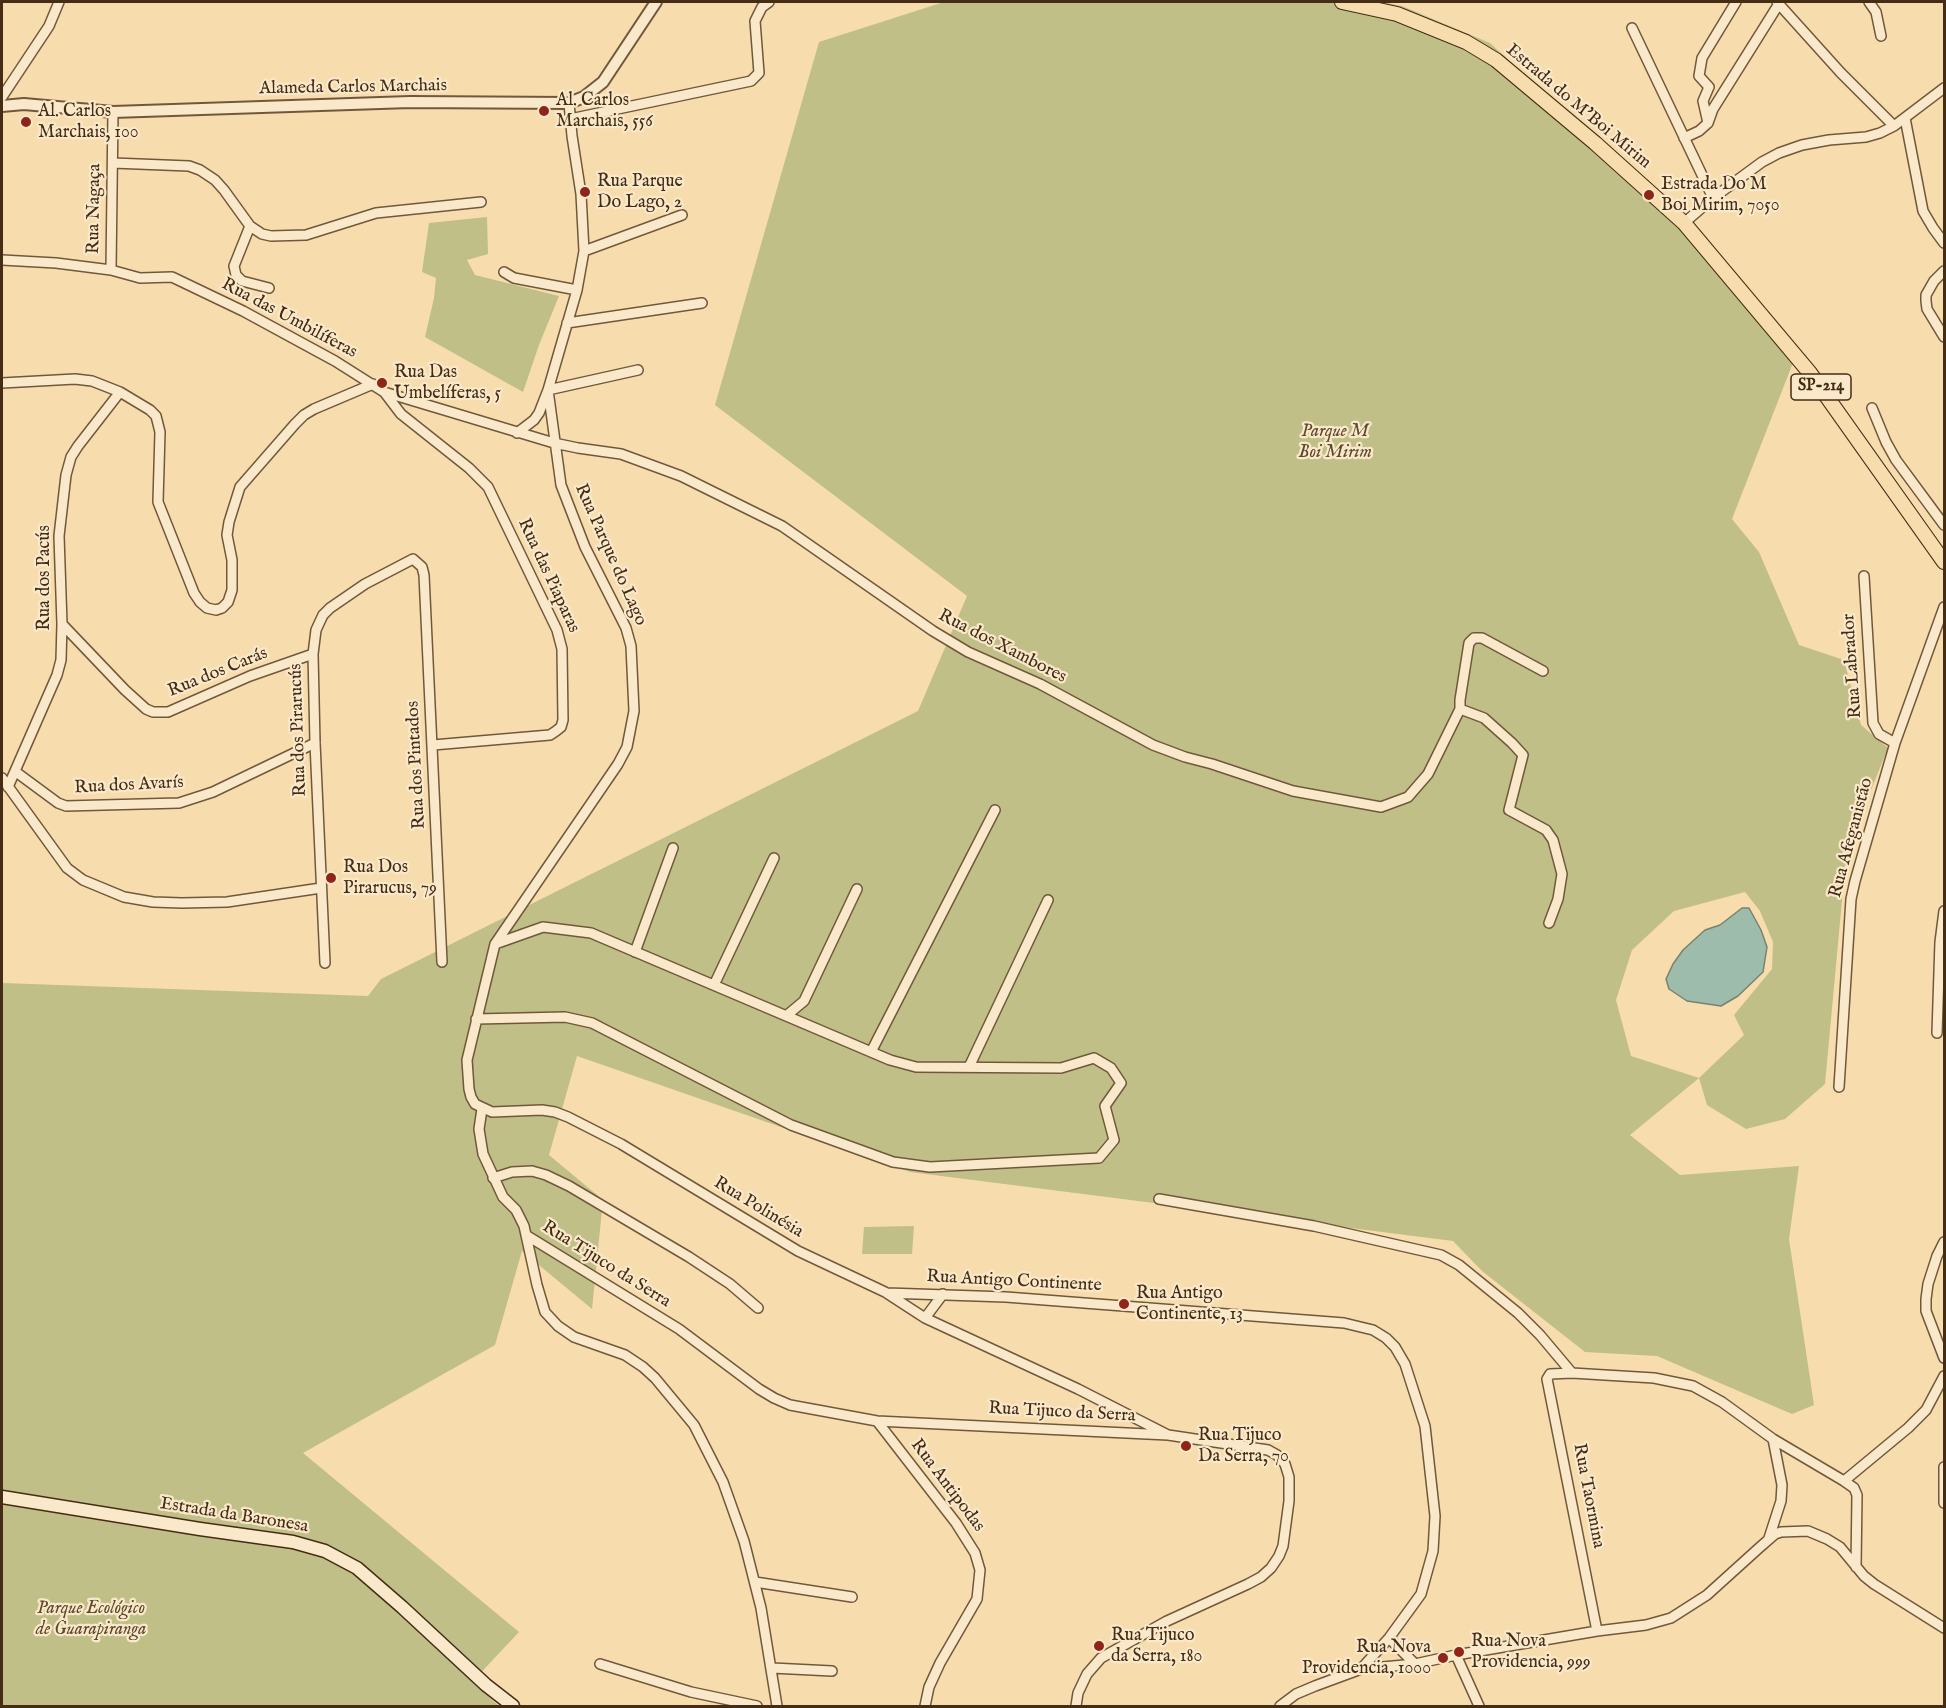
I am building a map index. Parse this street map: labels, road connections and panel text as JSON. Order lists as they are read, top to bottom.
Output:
{
  "streets": {
    "main road": ["Estrada do M'Boi Mirim", "SP-214", "Estrada da Baronesa"],
    "street": [
      "Alameda Carlos Marchais",
      "Rua Nagaça",
      "Rua das Umbilíferas",
      "Rua Parque do Lago",
      "Rua das Piaparas",
      "Rua dos Pacús",
      "Rua dos Xambores",
      "Rua Labrador",
      "Rua dos Carás",
      "Rua dos Pirarucús",
      "Rua dos Pintados",
      "Rua dos Avarís",
      "Rua Afeganistão",
      "Rua Polinésia",
      "Rua Tijuco da Serra",
      "Rua Antigo Continente",
      "Rua Antipodas",
      "Rua Taormina"
    ]
  },
  "crossings": [
    ["Alameda Carlos Marchais", "Rua Nagaça"],
    ["Alameda Carlos Marchais", "Rua Parque do Lago"],
    ["Rua Nagaça", "Rua das Umbilíferas"],
    ["Rua das Umbilíferas", "Rua Parque do Lago"],
    ["Rua das Umbilíferas", "Rua das Piaparas"],
    ["Rua das Umbilíferas", "Rua dos Xambores"],
    ["Rua Parque do Lago", "Rua dos Xambores"],
    ["Rua das Piaparas", "Rua dos Pintados"],
    ["Rua dos Pacús", "Rua dos Carás"],
    ["Rua dos Pacús", "Rua dos Avarís"],
    ["Rua Labrador", "Rua Afeganistão"],
    ["Rua dos Carás", "Rua dos Pirarucús"],
    ["Rua dos Pirarucús", "Rua dos Pintados"],
    ["Rua dos Pirarucús", "Rua dos Avarís"],
    ["Rua Polinésia", "Rua Tijuco da Serra"],
    ["Rua Polinésia", "Rua Antigo Continente"],
    ["Rua Tijuco da Serra", "Rua Antipodas"]
  ],
  "parks": ["Parque M Boi Mirim", "Parque Ecológico de Guarapiranga"],
  "places": [
    "Al. Carlos Marchais, 556",
    "Al. Carlos Marchais, 100",
    "Rua Parque Do Lago, 2",
    "Estrada Do M Boi Mirim, 7050",
    "Rua Das Umbelíferas, 5",
    "Rua Dos Pirarucus, 79",
    "Rua Antigo Continente, 13",
    "Rua Tijuco Da Serra, 70",
    "Rua Tijuco da Serra, 180",
    "Rua Nova Providencia, 999",
    "Rua Nova Providencia, 1000"
  ]
}
